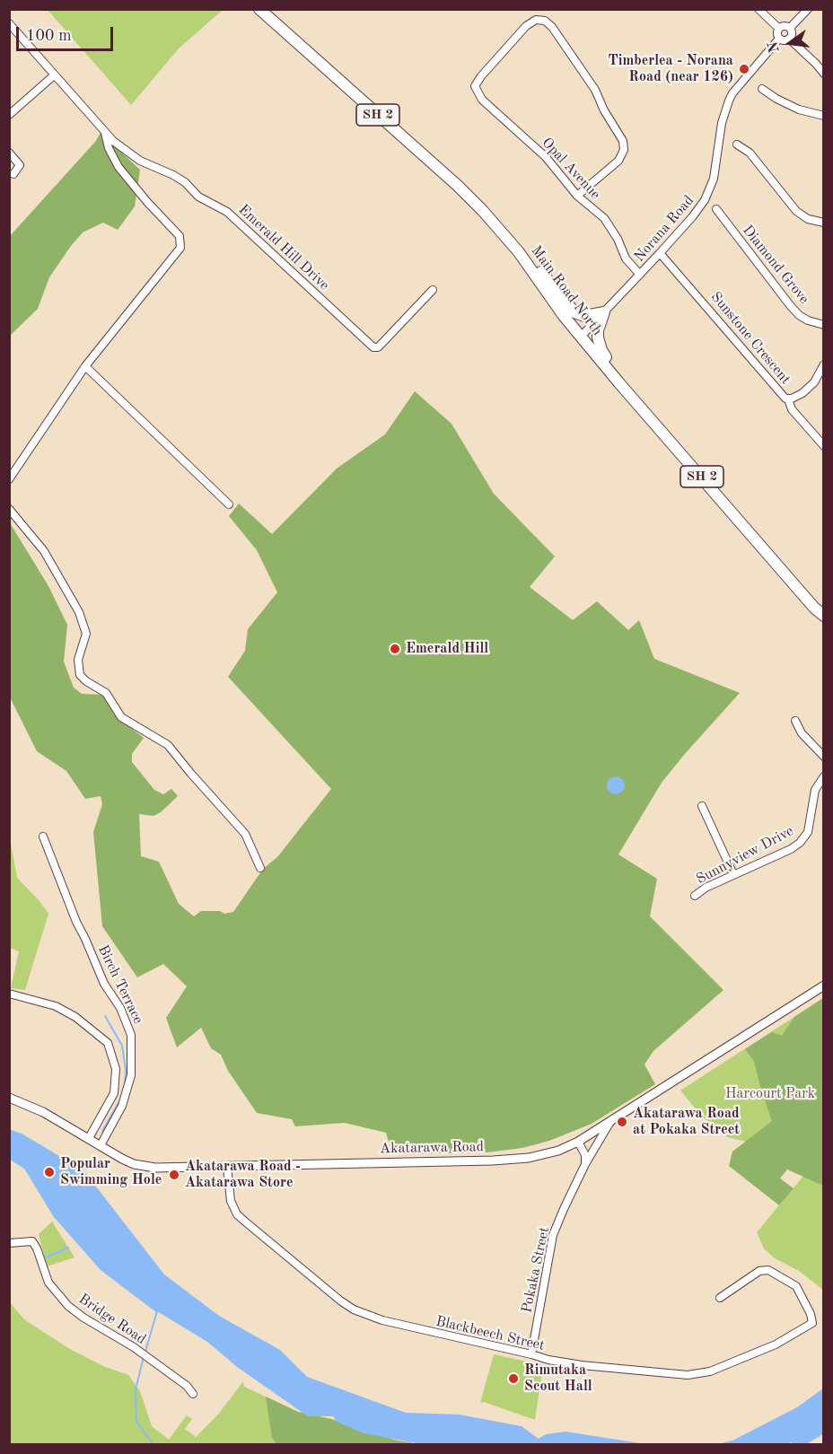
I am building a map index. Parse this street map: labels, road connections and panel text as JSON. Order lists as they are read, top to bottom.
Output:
{
  "streets": {
    "highway": ["SH 2", "Main Road North"],
    "street": [
      "Opal Avenue",
      "Norana Road",
      "Emerald Hill Drive",
      "Diamond Grove",
      "Sunstone Crescent",
      "Sunnyview Drive",
      "Birch Terrace",
      "Akatarawa Road",
      "Pokaka Street",
      "Bridge Road",
      "Blackbeech Street"
    ]
  },
  "crossings": [
    ["Opal Avenue", "Norana Road"],
    ["Norana Road", "Main Road North"],
    ["Norana Road", "Sunstone Crescent"],
    ["Birch Terrace", "Akatarawa Road"],
    ["Akatarawa Road", "Pokaka Street"],
    ["Akatarawa Road", "Blackbeech Street"],
    ["Pokaka Street", "Blackbeech Street"]
  ],
  "parks": ["Harcourt Park"],
  "places": [
    "Timberlea - Norana Road (near 126)",
    "Emerald Hill",
    "Akatarawa Road at Pokaka Street",
    "Popular Swimming Hole",
    "Akatarawa Road - Akatarawa Store",
    "Rimutaka Scout Hall"
  ],
  "scale_bar": "100 m",
  "north": "left"
}
